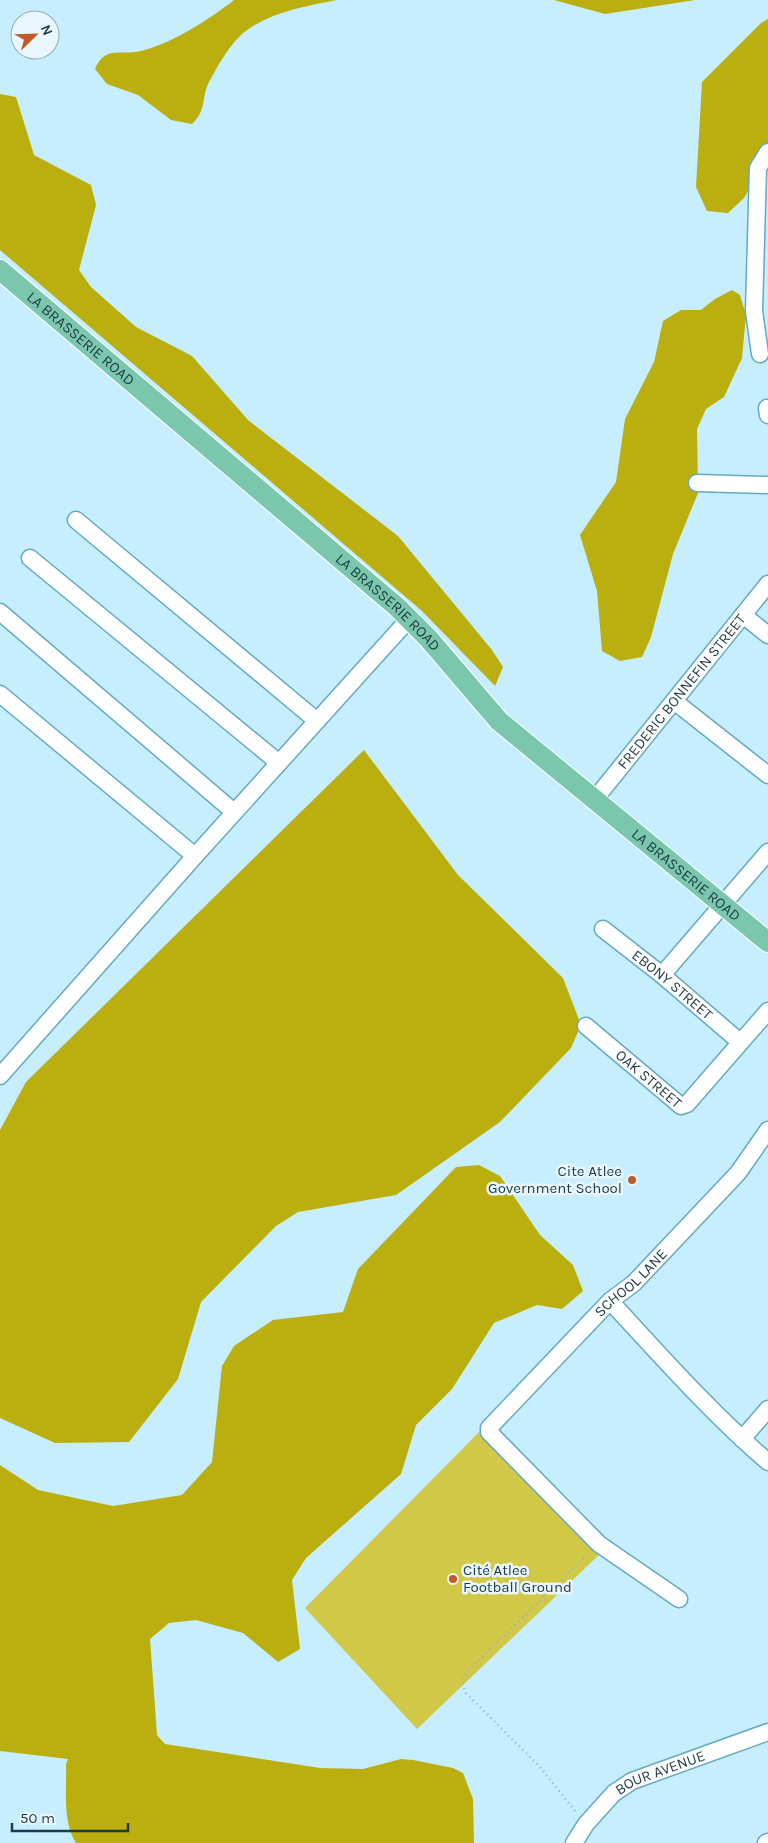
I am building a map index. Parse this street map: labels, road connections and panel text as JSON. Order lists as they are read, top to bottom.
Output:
{
  "streets": {
    "main road": ["LA BRASSERIE ROAD"],
    "street": [
      "FREDERIC BONNEFIN STREET",
      "EBONY STREET",
      "OAK STREET",
      "SCHOOL LANE",
      "BOUR AVENUE"
    ]
  },
  "crossings": [
    ["LA BRASSERIE ROAD", "FREDERIC BONNEFIN STREET"],
    ["EBONY STREET", "OAK STREET"]
  ],
  "places": ["Cite Atlee Government School", "Cité Atlee Football Ground"],
  "scale_bar": "50 m",
  "north": "top right"
}
